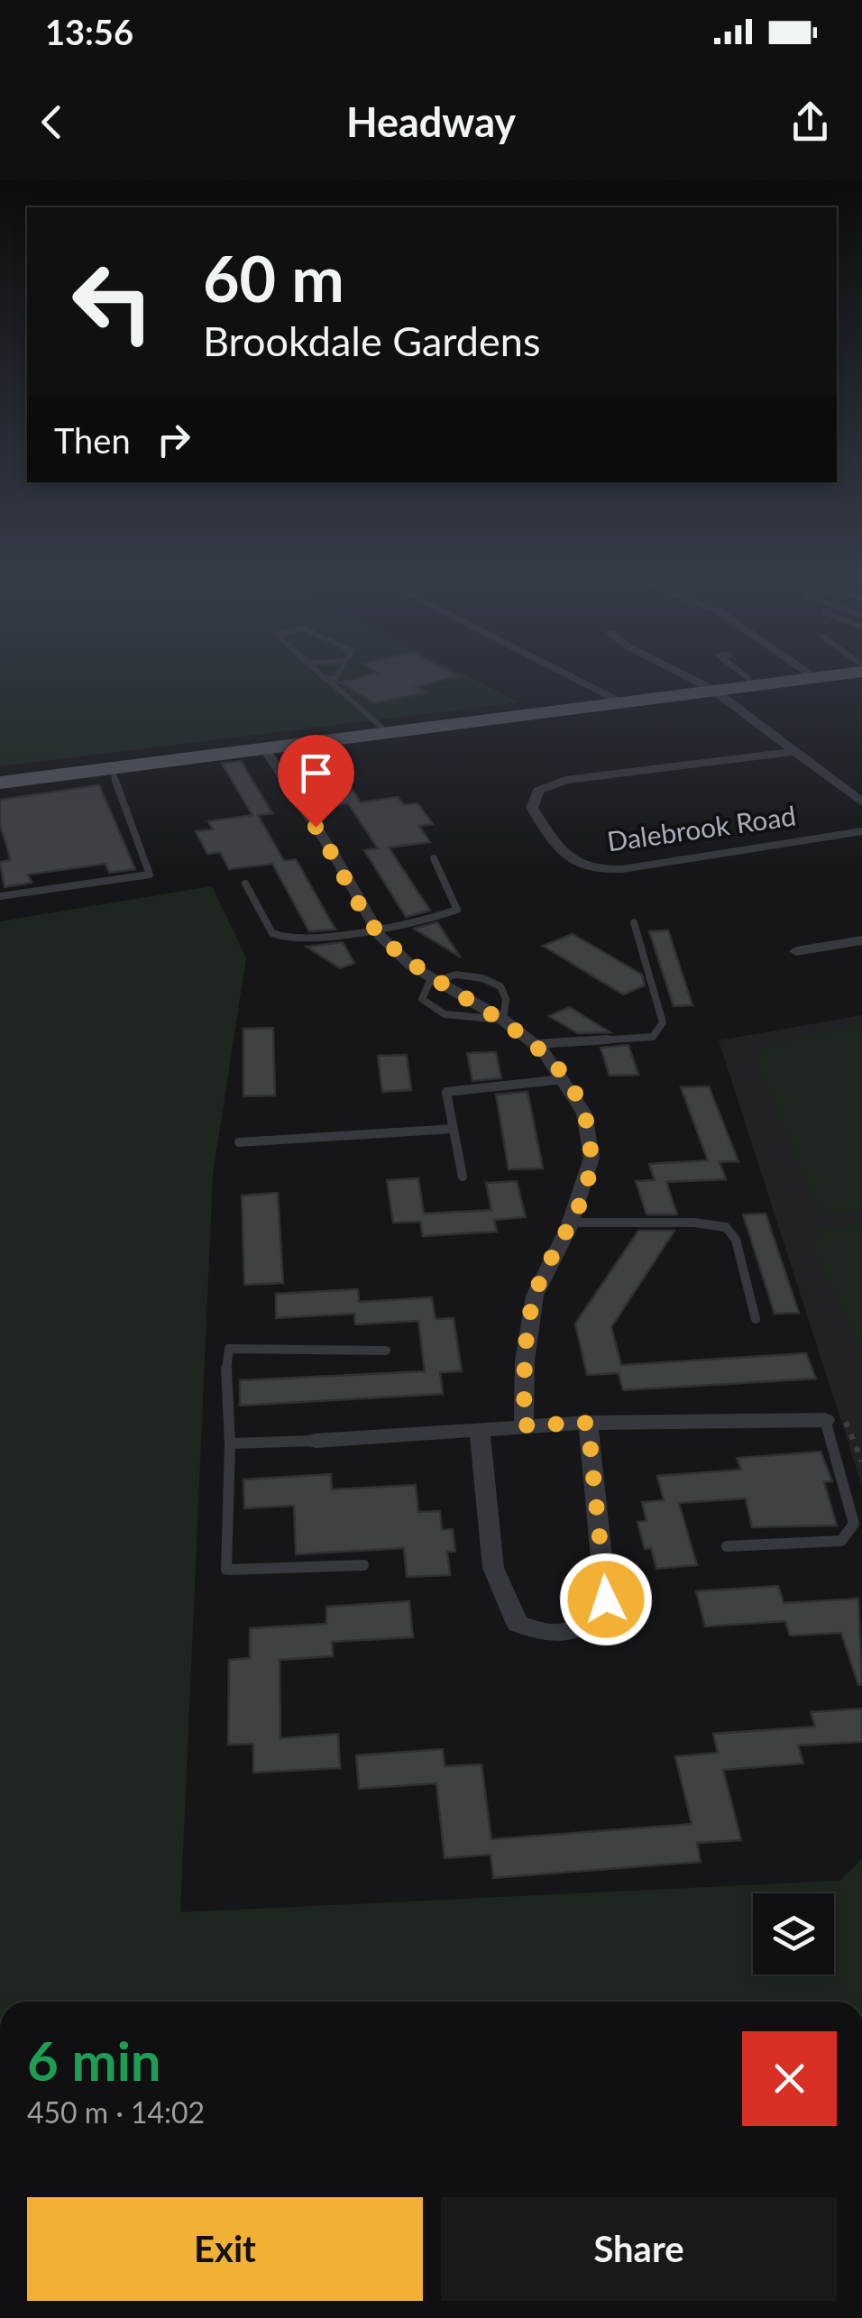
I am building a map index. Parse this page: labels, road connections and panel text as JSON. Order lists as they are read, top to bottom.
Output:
{
  "streets": {
    "street": ["Dalebrook Road"]
  },
  "page": {
    "status": "13:56",
    "header": "Headway",
    "turn": ["60 m", "Brookdale Gardens"],
    "then": "Then",
    "heading": ["6 min", "450 m · 14:02"],
    "buttons": ["Exit", "Share"]
  }
}
